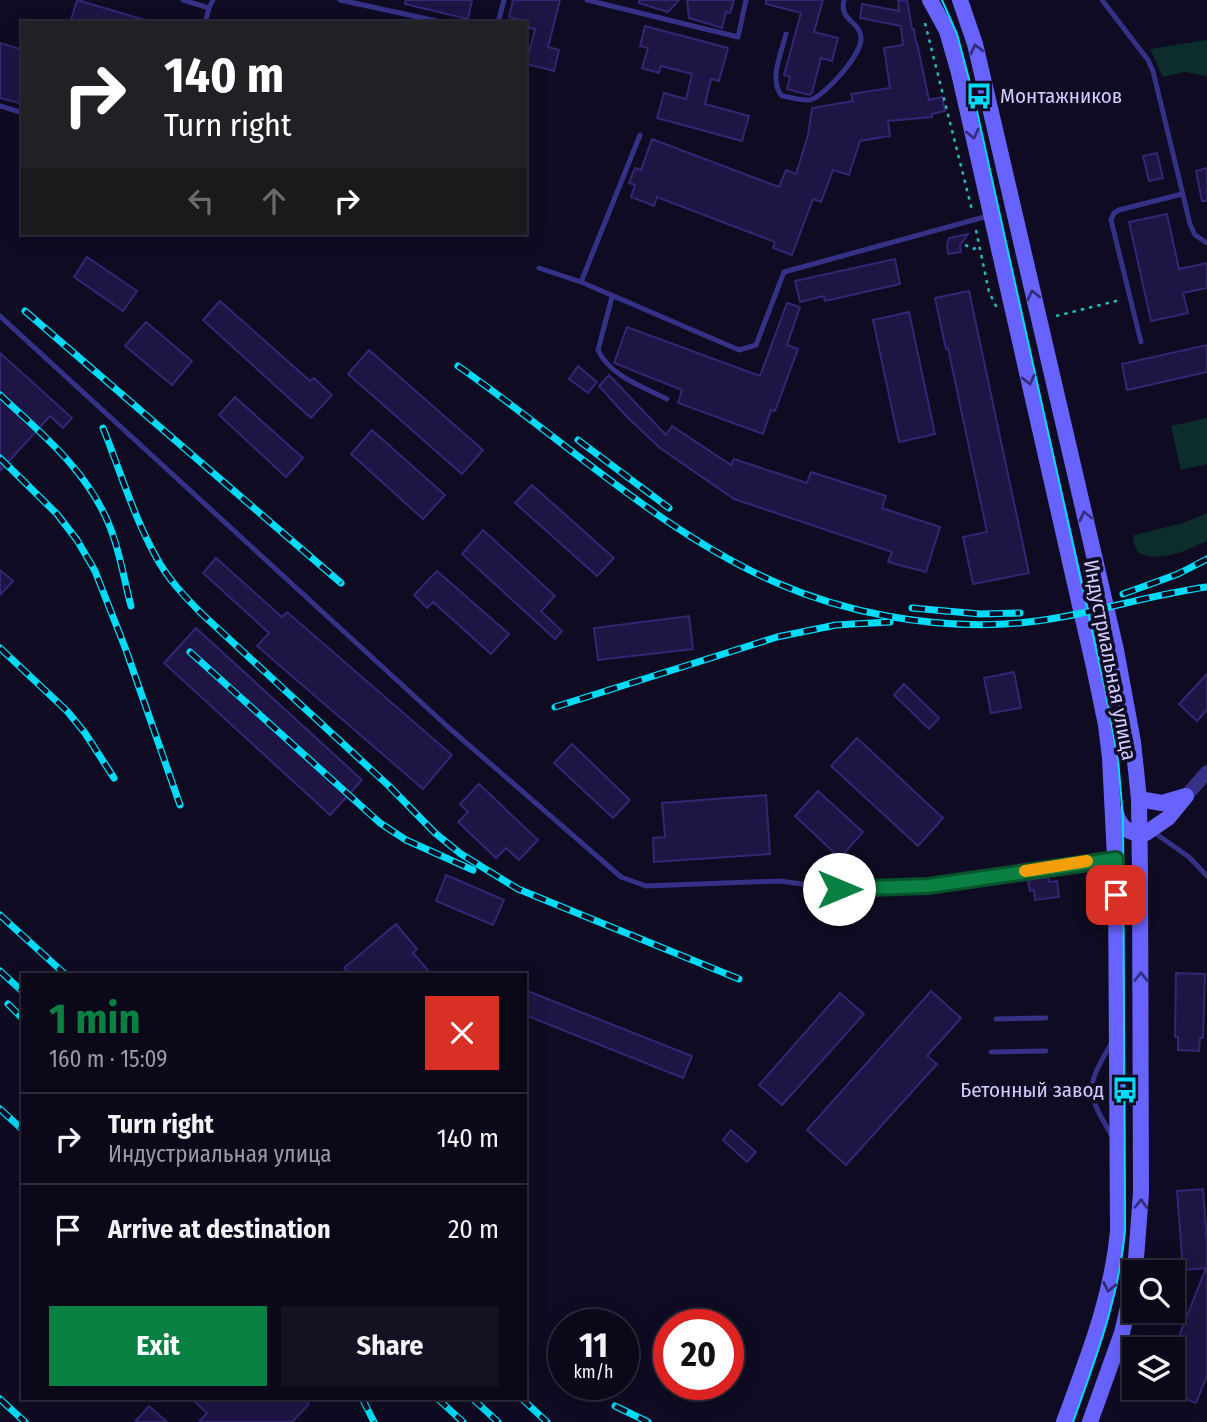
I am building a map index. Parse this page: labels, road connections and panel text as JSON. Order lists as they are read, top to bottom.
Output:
{
  "streets": {
    "main road": ["Индустриальная улица"]
  },
  "places": {
    "bus stop": ["Монтажников", "Бетонный завод"]
  },
  "page": {
    "turn": ["140 m", "Turn right"],
    "heading": ["1 min", "160 m · 15:09"],
    "list": [
      {
        "name": "Turn right",
        "note": "Индустриальная улица",
        "value": "140 m"
      },
      {
        "name": "Arrive at destination",
        "value": "20 m"
      }
    ],
    "buttons": ["Exit", "Share"],
    "speed": "11 km/h",
    "limit": "20"
  }
}
